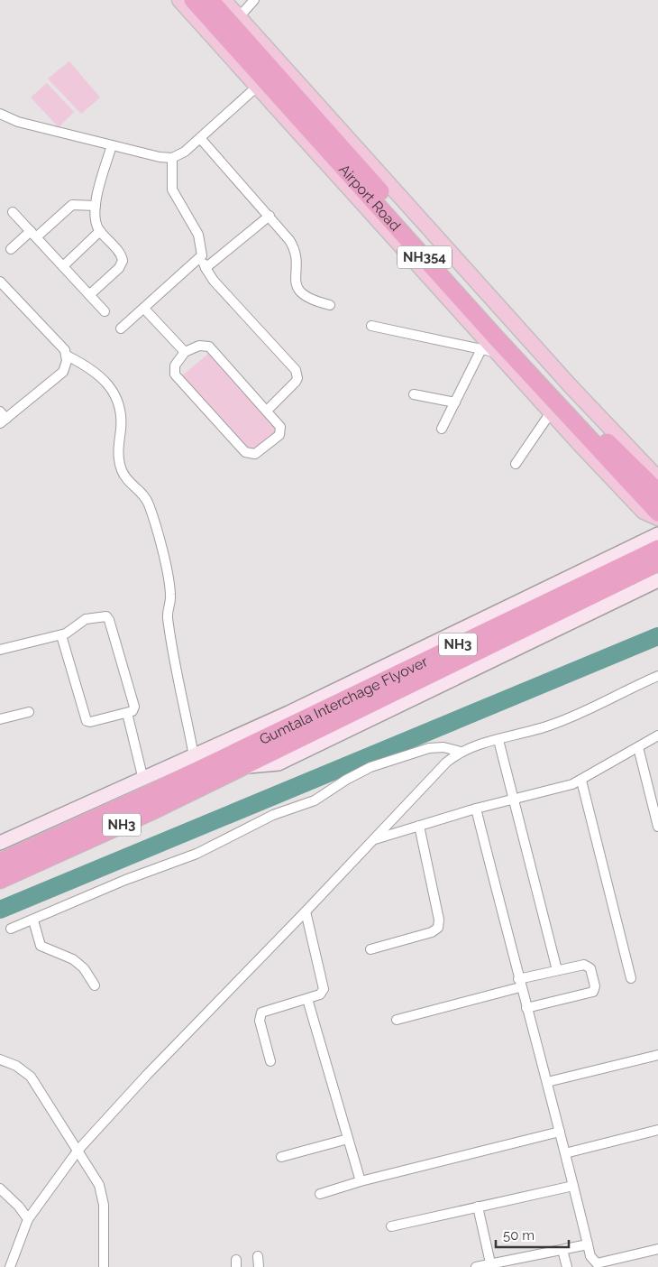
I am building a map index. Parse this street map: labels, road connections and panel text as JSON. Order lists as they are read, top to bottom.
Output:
{
  "streets": {
    "highway": [
      "Airport Road",
      "NH354",
      "NH3",
      "Gumtala Interchage Flyover"
    ]
  },
  "crossings": [
    ["NH3", "Gumtala Interchage Flyover"]
  ],
  "scale_bar": "50 m"
}
